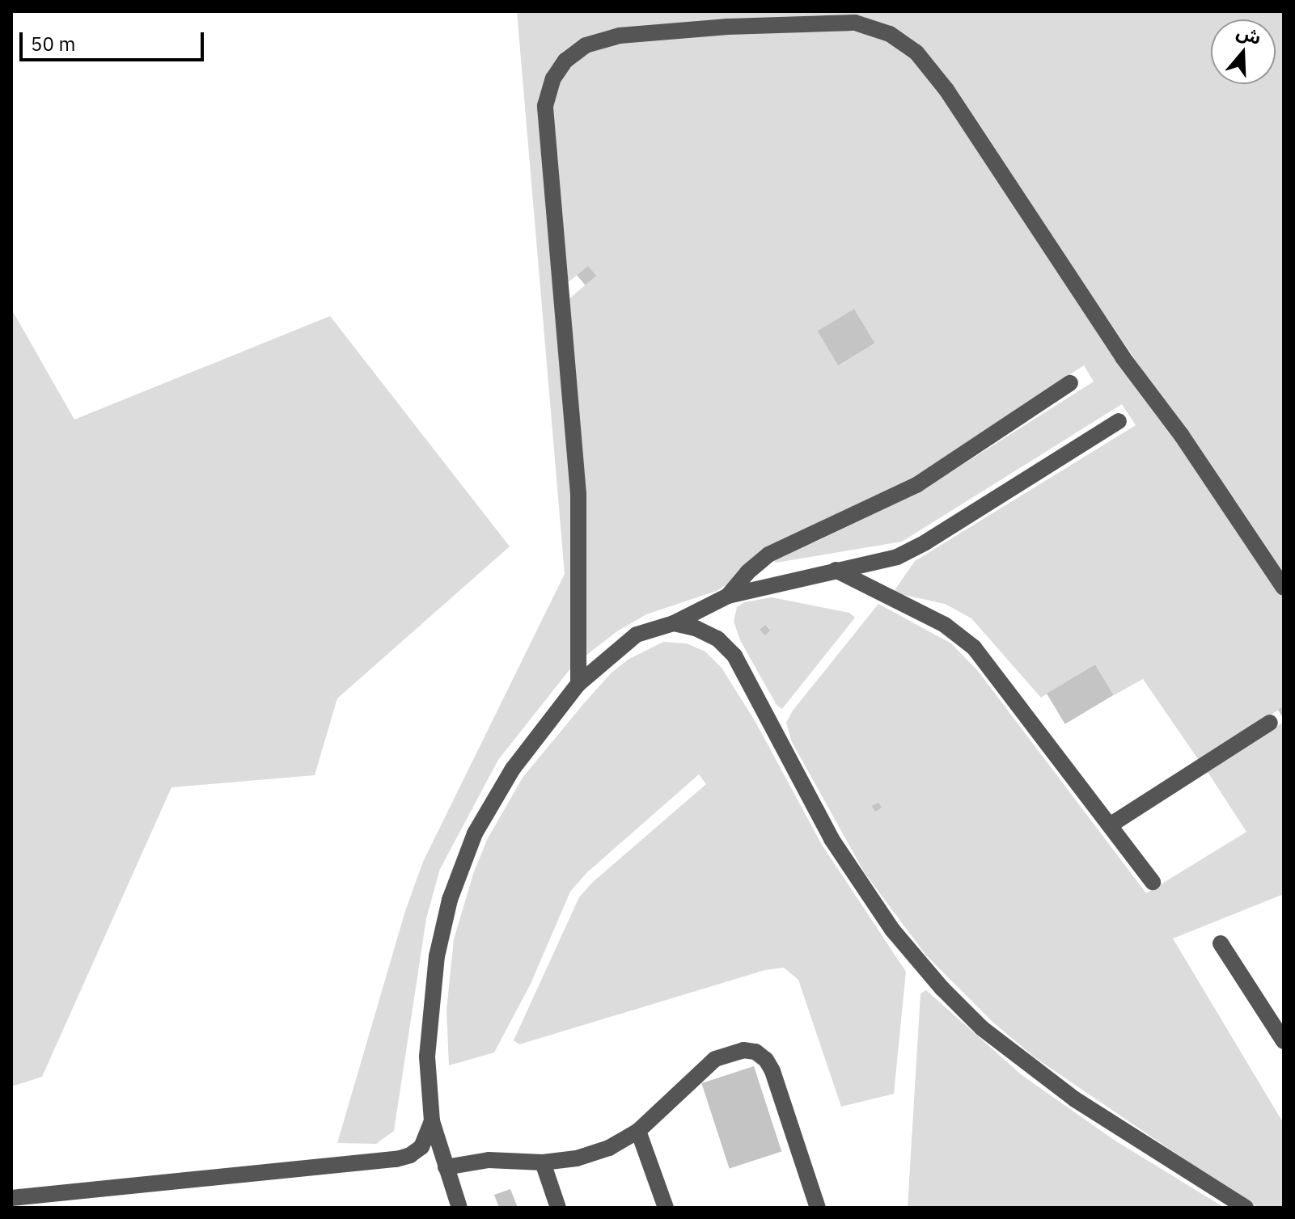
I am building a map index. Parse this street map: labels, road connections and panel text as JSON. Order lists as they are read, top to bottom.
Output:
{
  "scale_bar": "50 m",
  "north": "top"
}
